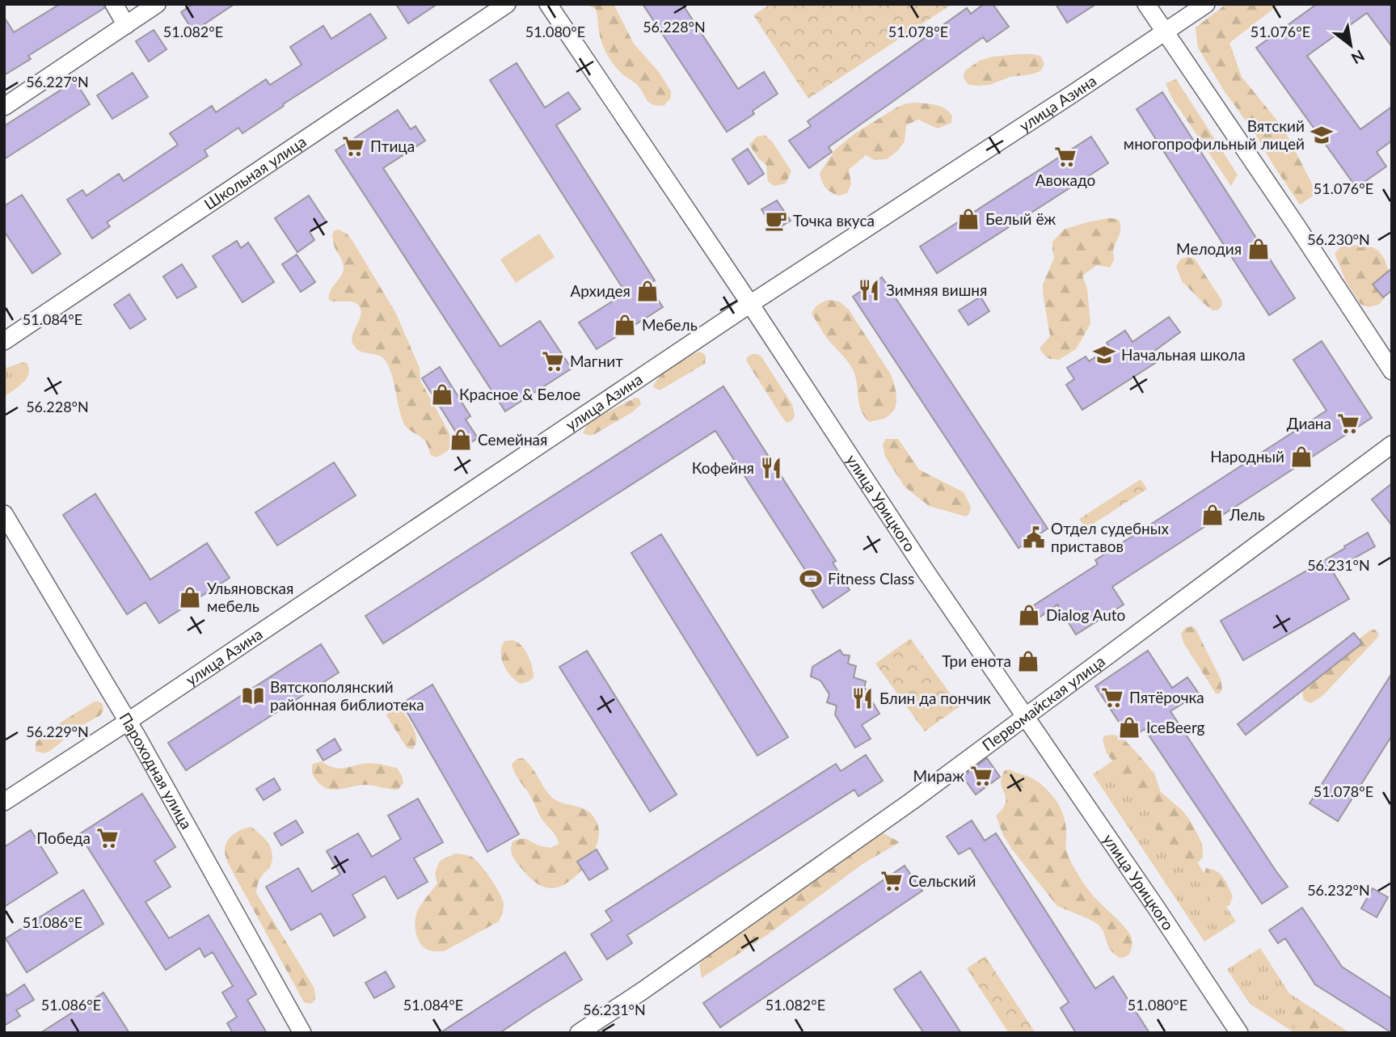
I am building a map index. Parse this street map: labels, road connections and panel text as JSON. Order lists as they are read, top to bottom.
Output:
{
  "streets": {
    "street": [
      "улица Азина",
      "Школьная улица",
      "улица Урицкого",
      "Первомайская улица",
      "Пароходная улица"
    ]
  },
  "crossings": [
    ["улица Азина", "улица Урицкого"],
    ["улица Азина", "Пароходная улица"],
    ["улица Урицкого", "Первомайская улица"]
  ],
  "places": {
    "school or university": ["Вятский многопрофильный лицей", "Начальная школа"],
    "supermarket": [
      "Птица",
      "Авокадо",
      "Магнит",
      "Диана",
      "Пятёрочка",
      "Мираж",
      "Победа",
      "Сельский"
    ],
    "shop": [
      "Белый ёж",
      "Мелодия",
      "Архидея",
      "Мебель",
      "Красное & Белое",
      "Семейная",
      "Народный",
      "Лель",
      "Ульяновская мебель",
      "Dialog Auto",
      "Три енота",
      "IceBeerg"
    ],
    "cafe": ["Точка вкуса"],
    "restaurant": ["Зимняя вишня", "Кофейня", "Блин да пончик"],
    "public building": ["Отдел судебных приставов"],
    "sports": ["Fitness Class"],
    "library": ["Вятскополянский районная библиотека"]
  },
  "north": "bottom right",
  "coordinates": [
    "56.228°N",
    "51.082°E",
    "51.078°E",
    "51.080°E",
    "51.076°E",
    "56.227°N",
    "56.230°N",
    "51.084°E",
    "56.231°N",
    "56.229°N",
    "56.232°N",
    "51.086°E"
  ]
}
